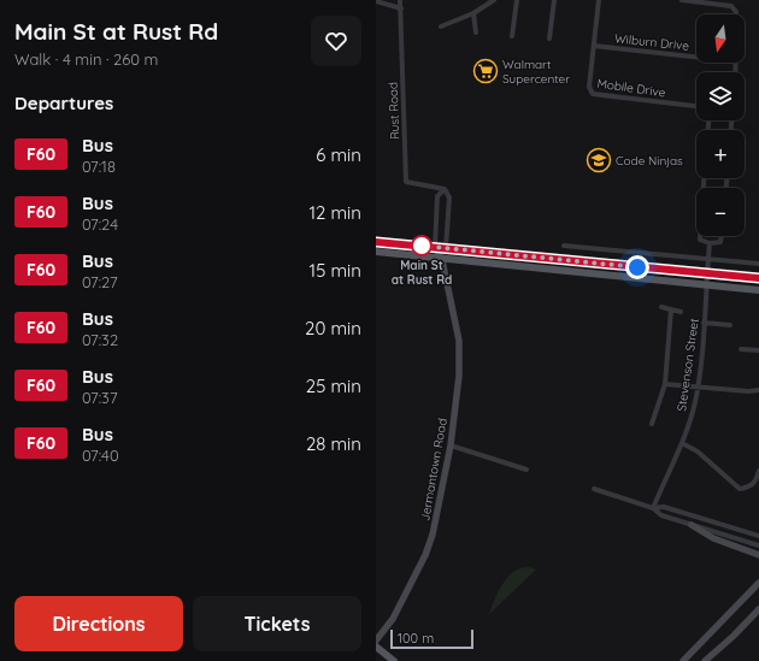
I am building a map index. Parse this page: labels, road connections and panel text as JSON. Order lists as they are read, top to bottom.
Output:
{
  "streets": {
    "main road": ["Jermantown Road"],
    "street": [
      "Wilburn Drive",
      "Mobile Drive",
      "Rust Road",
      "Stevenson Street"
    ]
  },
  "crossings": [
    ["Wilburn Drive", "Mobile Drive"]
  ],
  "places": {
    "supermarket": ["Walmart Supercenter"],
    "school or university": ["Code Ninjas"],
    "other": ["Main St at Rust Rd"]
  },
  "lines": ["bus line F60"],
  "scale_bar": "100 m",
  "north": "bottom",
  "page": {
    "heading": [
      ["Main St at Rust Rd", "Walk · 4 min · 260 m"],
      "Departures"
    ],
    "map_buttons": ["+", "−"],
    "list": [
      {
        "mark": "F60",
        "name": "Bus",
        "note": "07:18",
        "value": "6 min"
      },
      {
        "mark": "F60",
        "name": "Bus",
        "note": "07:24",
        "value": "12 min"
      },
      {
        "mark": "F60",
        "name": "Bus",
        "note": "07:27",
        "value": "15 min"
      },
      {
        "mark": "F60",
        "name": "Bus",
        "note": "07:32",
        "value": "20 min"
      },
      {
        "mark": "F60",
        "name": "Bus",
        "note": "07:37",
        "value": "25 min"
      },
      {
        "mark": "F60",
        "name": "Bus",
        "note": "07:40",
        "value": "28 min"
      }
    ],
    "buttons": ["Directions", "Tickets"],
    "scale": "100 m"
  }
}
